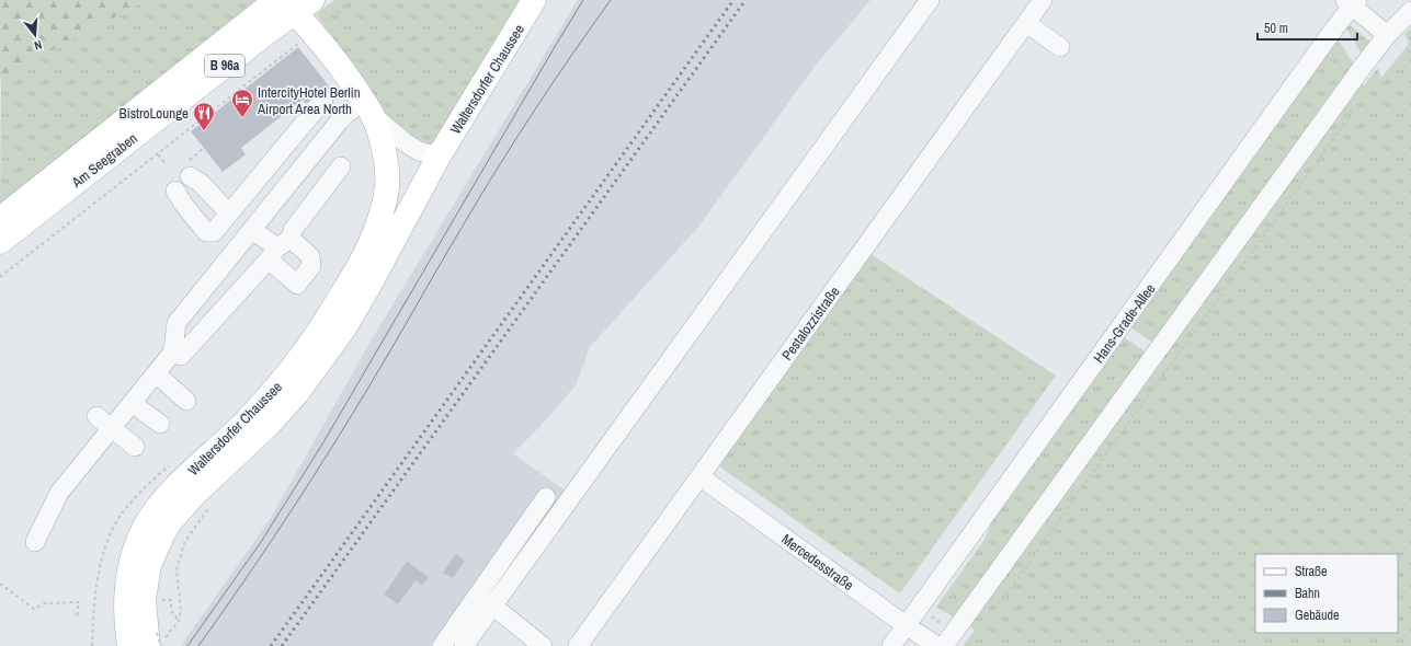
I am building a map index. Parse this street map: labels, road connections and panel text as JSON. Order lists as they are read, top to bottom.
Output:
{
  "streets": {
    "main road": ["B 96a", "Waltersdorfer Chaussee", "Am Seegraben"],
    "street": ["Pestalozzistraße", "Hans-Grade-Allee", "Mercedesstraße"]
  },
  "crossings": [
    ["Waltersdorfer Chaussee", "Am Seegraben"],
    ["Pestalozzistraße", "Mercedesstraße"],
    ["Hans-Grade-Allee", "Mercedesstraße"]
  ],
  "places": {
    "hotel": ["IntercityHotel Berlin Airport Area North"],
    "restaurant": ["BistroLounge"]
  },
  "legend": ["Straße", "Bahn", "Gebäude"],
  "scale_bar": "50 m",
  "north": "bottom"
}
